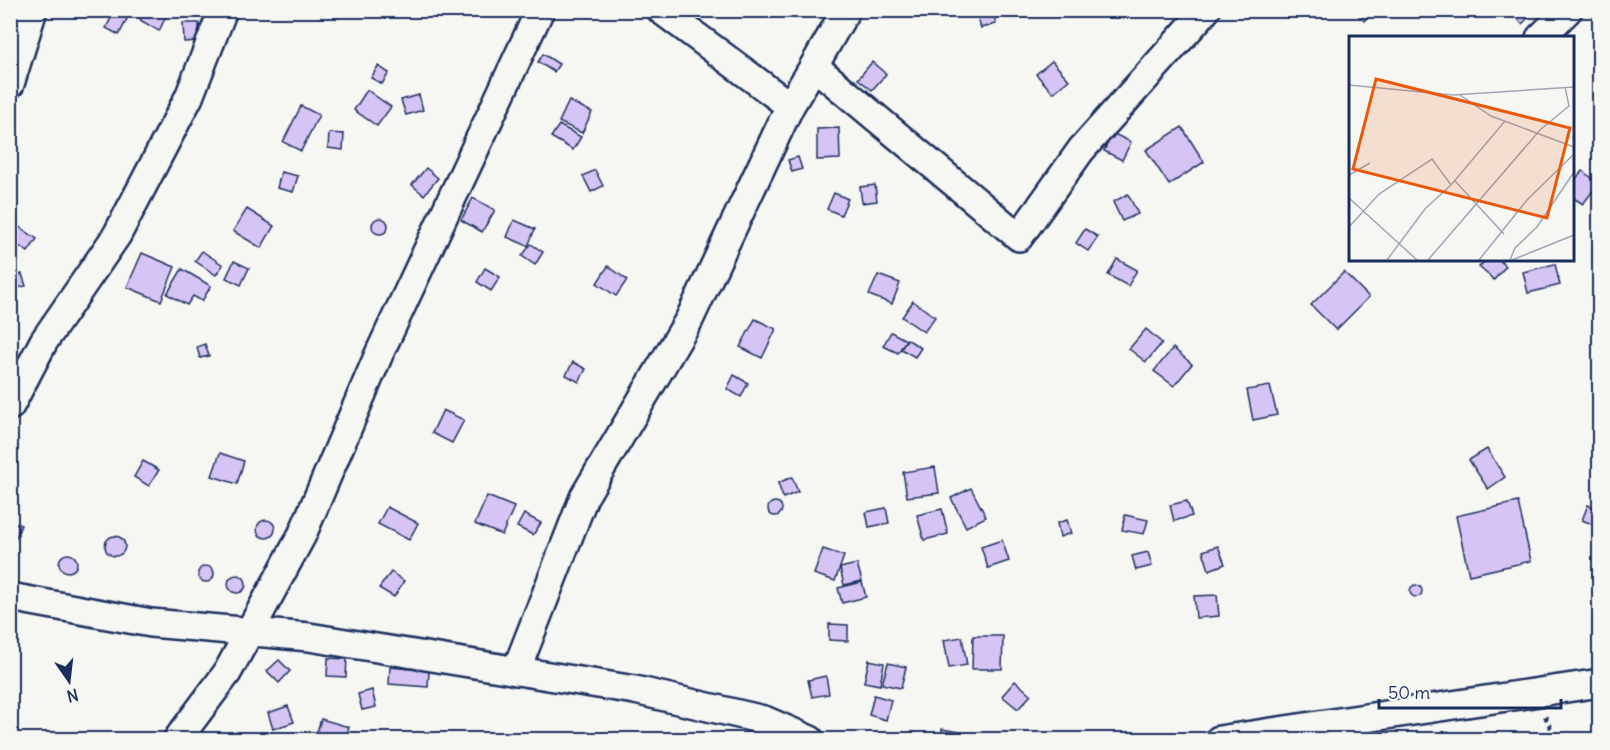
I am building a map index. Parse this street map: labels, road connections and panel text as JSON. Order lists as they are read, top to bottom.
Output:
{
  "scale_bar": "50 m",
  "north": "bottom"
}
